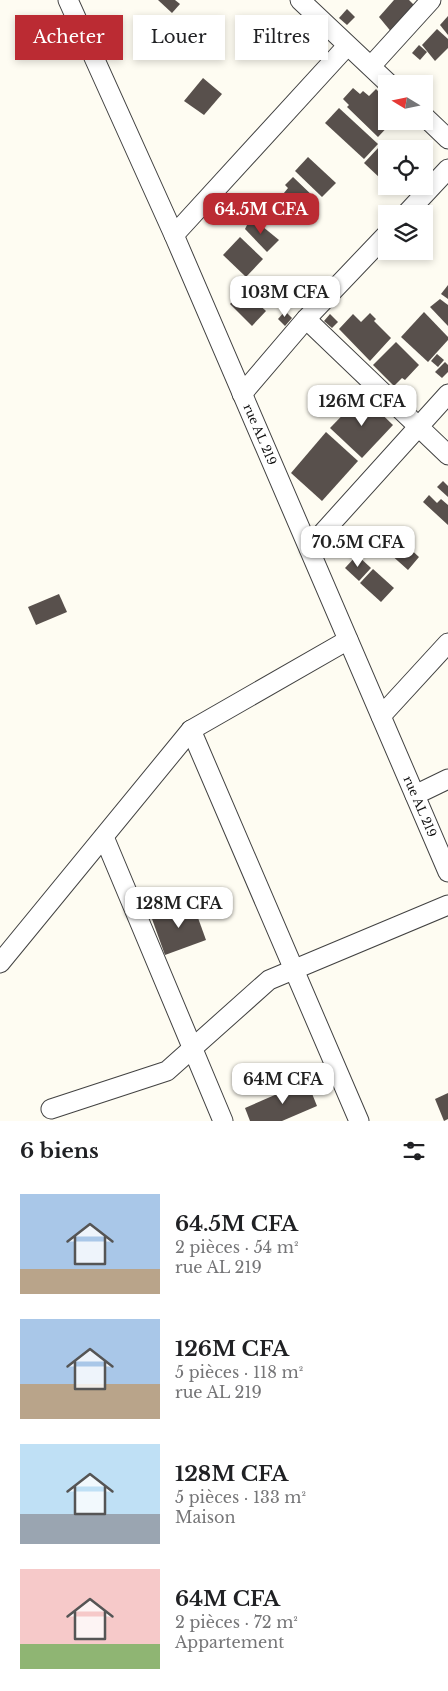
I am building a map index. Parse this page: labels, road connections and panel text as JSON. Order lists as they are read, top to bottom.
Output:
{
  "streets": {
    "street": ["rue AL 219"]
  },
  "north": "left",
  "page": {
    "chip": ["Acheter", "Louer", "Filtres"],
    "price": [
      "64.5M CFA",
      "103M CFA",
      "126M CFA",
      "70.5M CFA",
      "128M CFA",
      "64M CFA"
    ],
    "heading": "6 biens",
    "list": [
      {
        "name": "64.5M CFA",
        "note": "2 pièces · 54 m² · rue AL 219"
      },
      {
        "name": "126M CFA",
        "note": "5 pièces · 118 m² · rue AL 219"
      },
      {
        "name": "128M CFA",
        "note": "5 pièces · 133 m² · Maison"
      },
      {
        "name": "64M CFA",
        "note": "2 pièces · 72 m² · Appartement"
      }
    ]
  }
}
